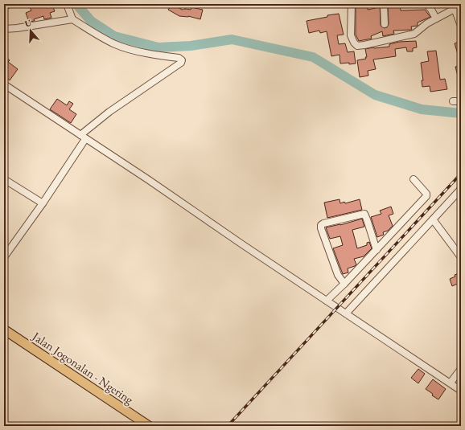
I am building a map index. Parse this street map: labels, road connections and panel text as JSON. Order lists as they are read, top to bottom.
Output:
{
  "streets": {
    "main road": ["Jalan Jogonalan - Ngering"]
  },
  "north": "top"
}
